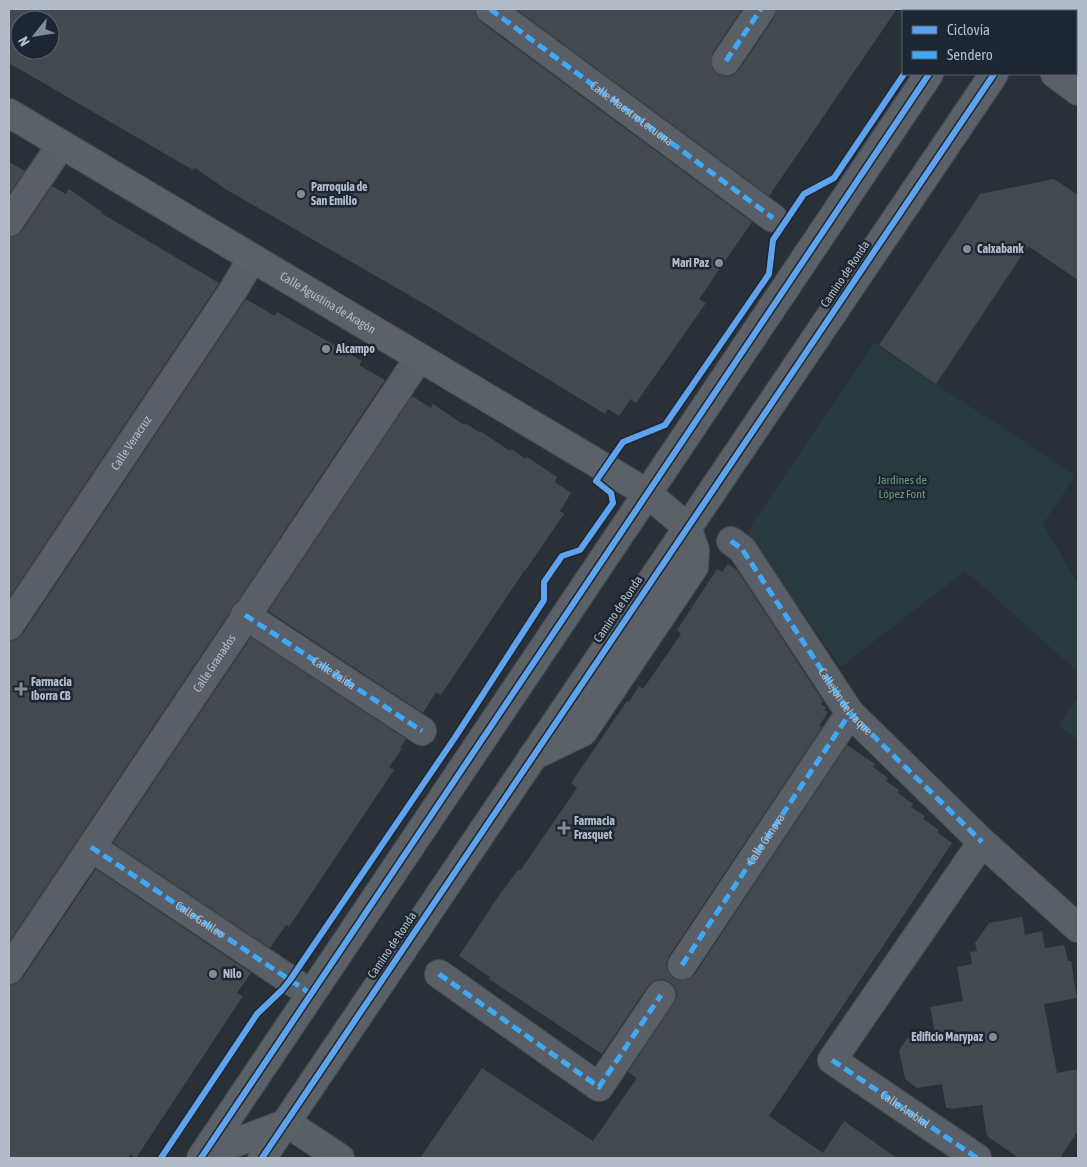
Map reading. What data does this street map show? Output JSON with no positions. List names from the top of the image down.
{
  "streets": {
    "main road": ["Camino de Ronda", "Calle Agustina de Aragón"],
    "street": [
      "Calle Maestro Lecuona",
      "Calle Veracruz",
      "Calle Granados",
      "Calle Zaida",
      "Callejón del Jaque",
      "Calle Génova",
      "Calle Galileo",
      "Calle Arabial"
    ]
  },
  "crossings": [
    ["Camino de Ronda", "Calle Agustina de Aragón"],
    ["Calle Agustina de Aragón", "Calle Veracruz"],
    ["Calle Agustina de Aragón", "Calle Granados"],
    ["Calle Granados", "Calle Zaida"],
    ["Calle Granados", "Calle Galileo"],
    ["Callejón del Jaque", "Calle Génova"],
    ["Callejón del Jaque", "Calle Arabial"]
  ],
  "parks": ["Jardines de López Font"],
  "places": {
    "other": [
      "Parroquia de San Emilio",
      "Caixabank",
      "Mari Paz",
      "Alcampo",
      "Nilo",
      "Edificio Marypaz"
    ],
    "health": ["Farmacia Iborra CB", "Farmacia Frasquet"]
  },
  "legend": ["Ciclovía", "Sendero"],
  "north": "bottom left"
}
